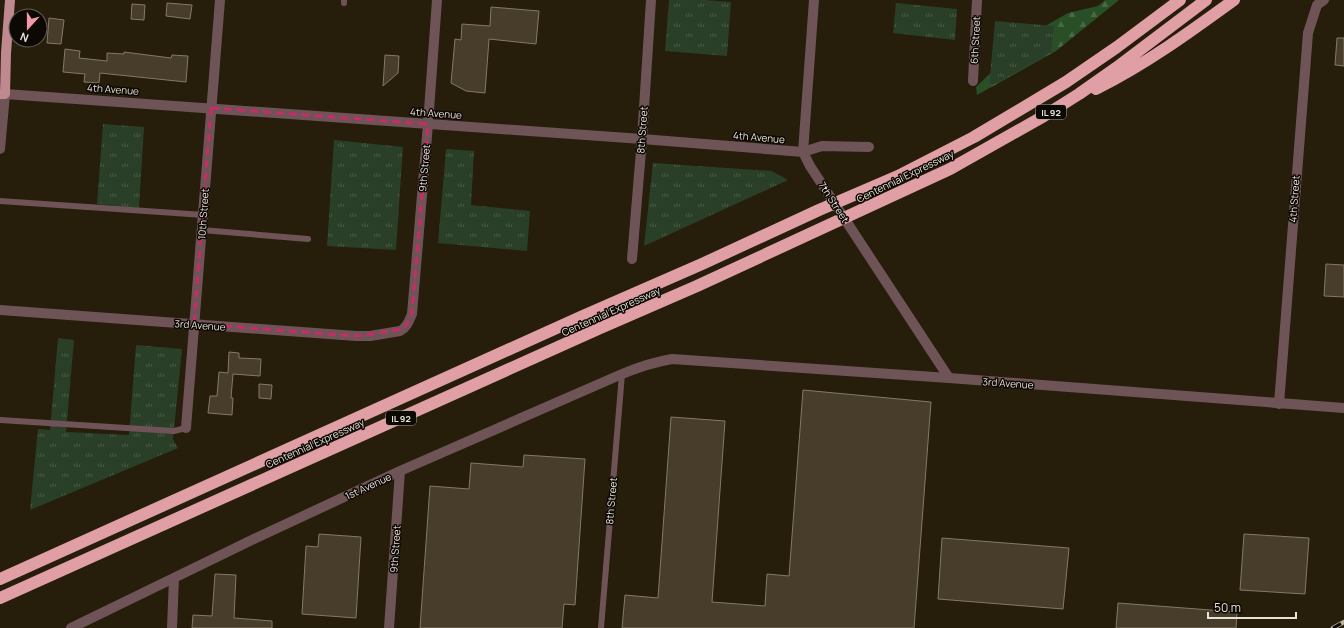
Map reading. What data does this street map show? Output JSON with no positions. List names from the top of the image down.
{
  "streets": {
    "highway": ["IL 92", "Centennial Expressway"],
    "street": [
      "6th Street",
      "4th Avenue",
      "8th Street",
      "9th Street",
      "4th Street",
      "7th Street",
      "10th Street",
      "3rd Avenue",
      "1st Avenue"
    ]
  },
  "crossings": [
    ["4th Avenue", "8th Street"],
    ["4th Avenue", "9th Street"],
    ["4th Avenue", "7th Street"],
    ["4th Avenue", "10th Street"],
    ["8th Street", "1st Avenue"],
    ["9th Street", "3rd Avenue"],
    ["9th Street", "1st Avenue"],
    ["4th Street", "3rd Avenue"],
    ["7th Street", "3rd Avenue"],
    ["10th Street", "3rd Avenue"],
    ["3rd Avenue", "1st Avenue"]
  ],
  "scale_bar": "50 m",
  "north": "bottom"
}
